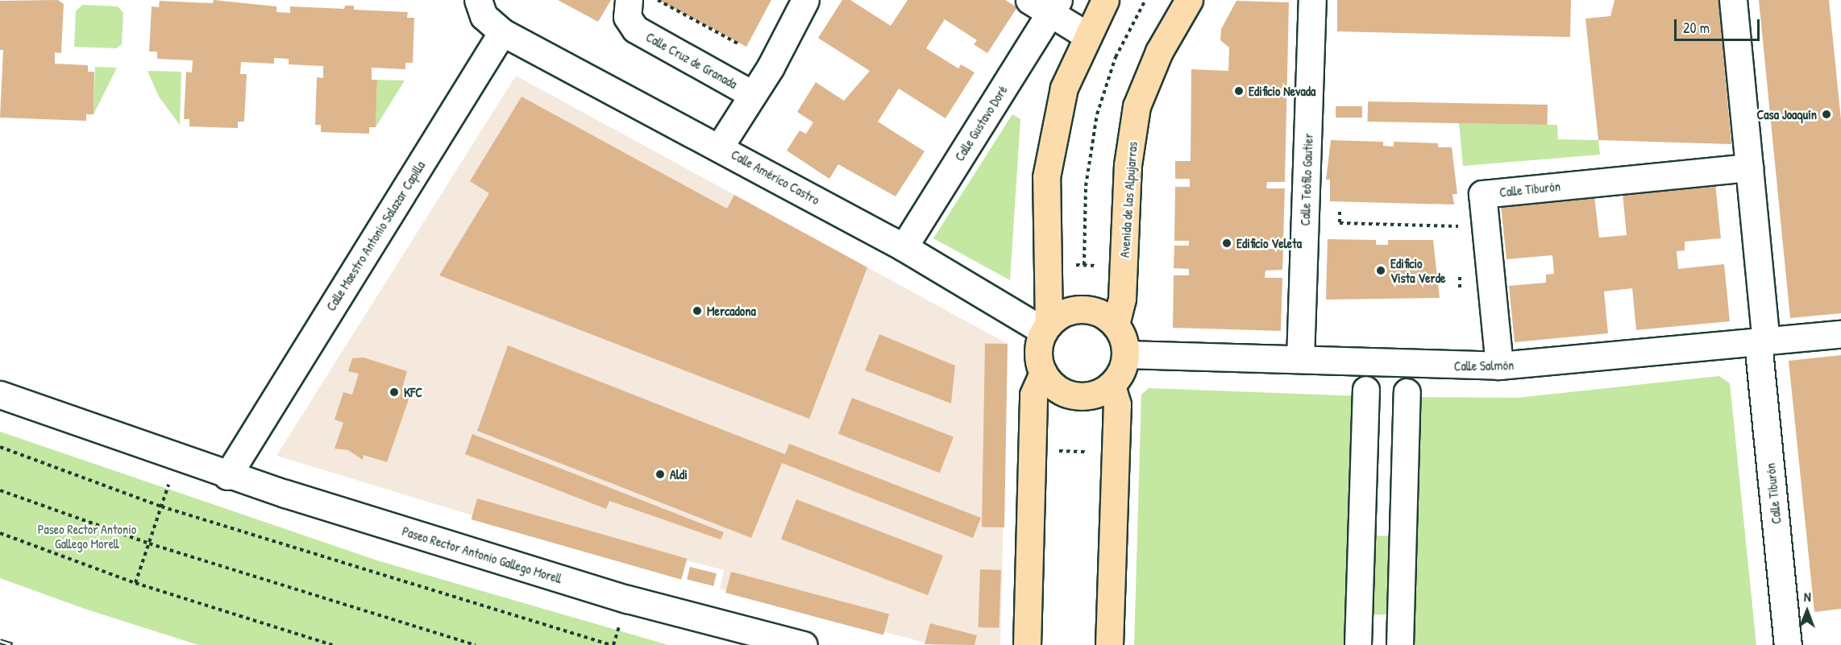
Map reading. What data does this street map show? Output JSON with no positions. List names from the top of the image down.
{
  "streets": {
    "main road": ["Avenida de las Alpujarras"],
    "street": [
      "Calle Cruz de Granada",
      "Calle Gustavo Doré",
      "Calle Américo Castro",
      "Calle Teófilo Gautier",
      "Calle Tiburón",
      "Calle Maestro Antonio Salazar Capilla",
      "Calle Salmón",
      "Paseo Rector Antonio Gallego Morell"
    ]
  },
  "crossings": [
    ["Calle Gustavo Doré", "Calle Américo Castro"],
    ["Calle Américo Castro", "Avenida de las Alpujarras"],
    ["Calle Américo Castro", "Calle Maestro Antonio Salazar Capilla"],
    ["Calle Américo Castro", "Calle Salmón"],
    ["Calle Teófilo Gautier", "Calle Salmón"],
    ["Calle Tiburón", "Calle Salmón"],
    ["Avenida de las Alpujarras", "Calle Salmón"],
    ["Calle Maestro Antonio Salazar Capilla", "Paseo Rector Antonio Gallego Morell"]
  ],
  "parks": ["Paseo Rector Antonio Gallego Morell"],
  "places": [
    "Edificio Nevada",
    "Casa Joaquín",
    "Edificio Veleta",
    "Edificio Vista Verde",
    "Mercadona",
    "KFC",
    "Aldi"
  ],
  "scale_bar": "20 m",
  "north": "top"
}
